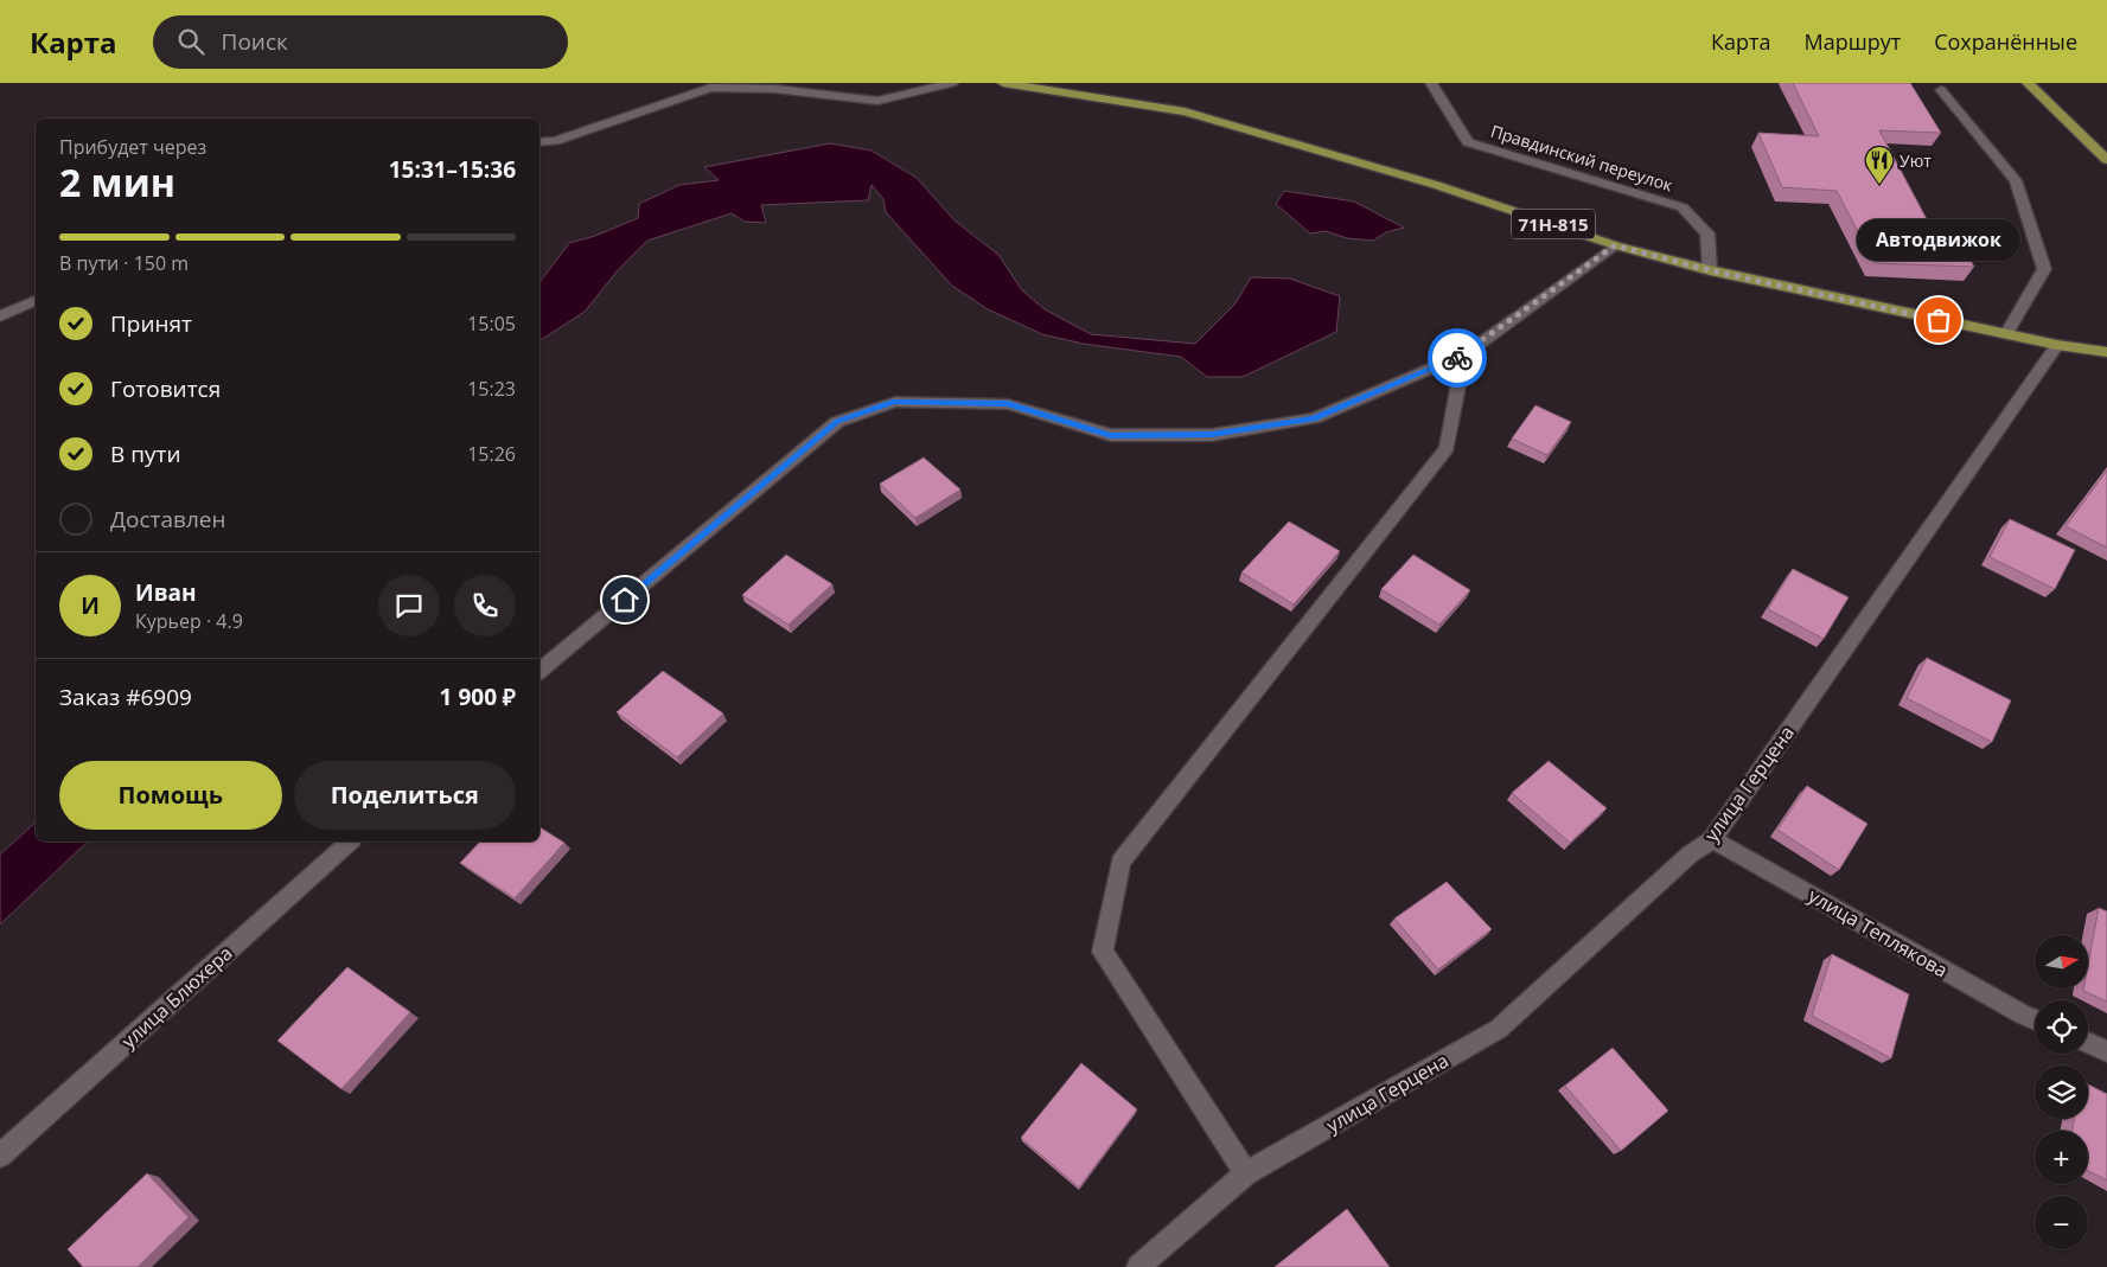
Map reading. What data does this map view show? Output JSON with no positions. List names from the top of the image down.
{
  "streets": {
    "main road": ["71Н-815"],
    "street": [
      "Правдинский переулок",
      "улица Герцена",
      "улица Теплякова",
      "улица Блюхера"
    ]
  },
  "crossings": [
    ["Правдинский переулок", "71Н-815"],
    ["71Н-815", "улица Герцена"],
    ["улица Герцена", "улица Теплякова"]
  ],
  "places": {
    "restaurant": ["Уют"],
    "other": ["Автодвижок"]
  },
  "north": "right",
  "page": {
    "header": "Карта",
    "search": "Поиск",
    "nav": ["Карта", "Маршрут", "Сохранённые"],
    "heading": ["2 мин", "Прибудет через", "15:31–15:36"],
    "panel": [
      "Иван",
      "Курьер · 4.9",
      "Заказ #6909",
      "1 900 ₽"
    ],
    "bubble": "Автодвижок",
    "bar": "В пути · 150 m",
    "list": [
      ["Принят", "15:05"],
      ["Готовится", "15:23"],
      ["В пути", "15:26"],
      "Доставлен"
    ],
    "round": "И",
    "buttons": ["Помощь", "Поделиться"],
    "map_buttons": ["+", "−"]
  }
}
